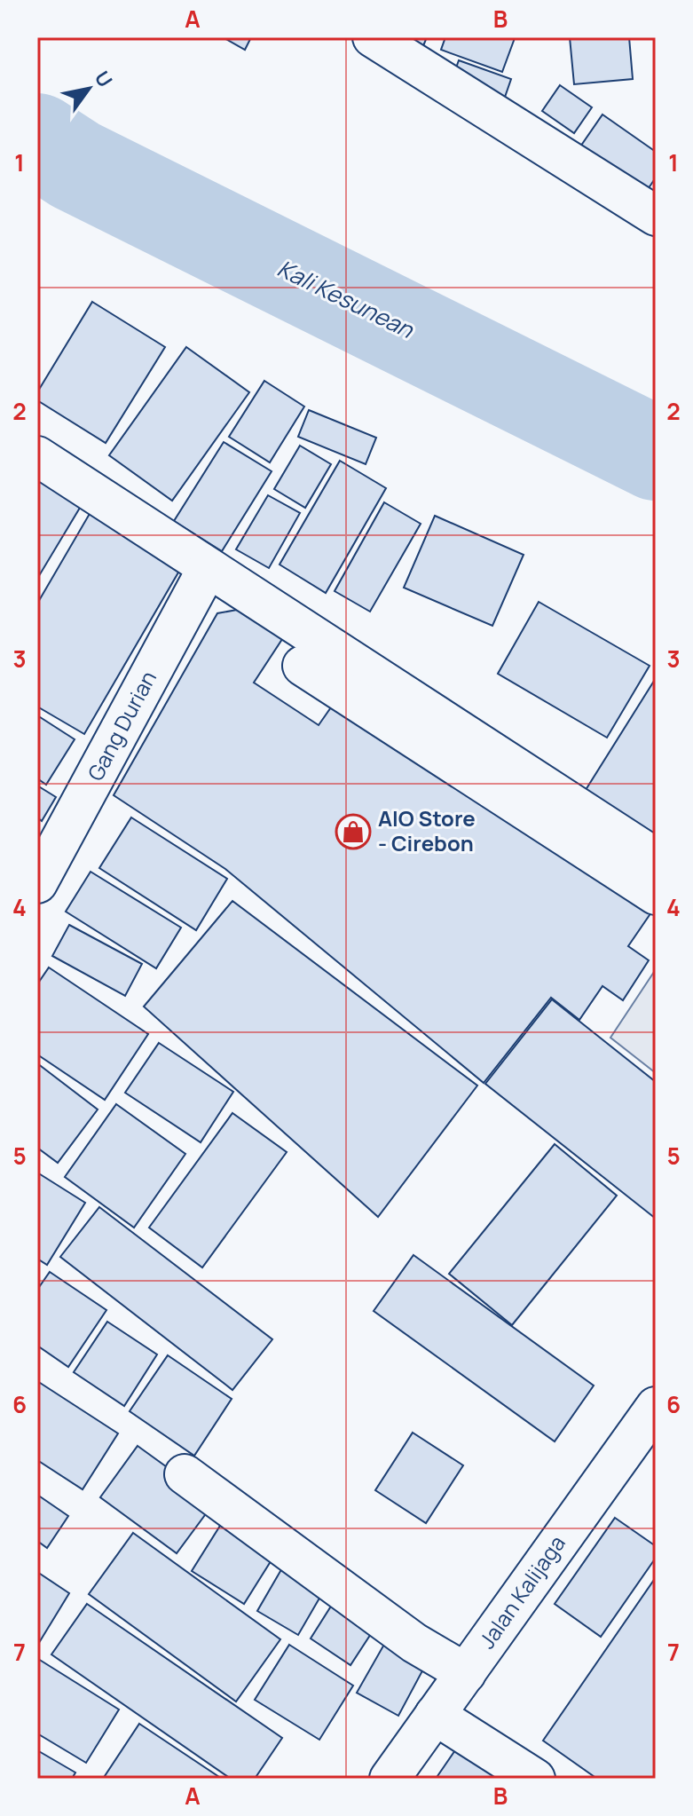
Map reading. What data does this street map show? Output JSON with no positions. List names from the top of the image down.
{
  "streets": {
    "main road": ["Gang Durian", "Jalan Kalijaga"]
  },
  "water": ["Kali Kesunean"],
  "places": {
    "shop": ["AIO Store - Cirebon"]
  },
  "north": "top right",
  "grid": {
    "columns": ["A", "B"],
    "rows": [
      "1",
      "2",
      "3",
      "4",
      "5",
      "6",
      "7"
    ]
  }
}
